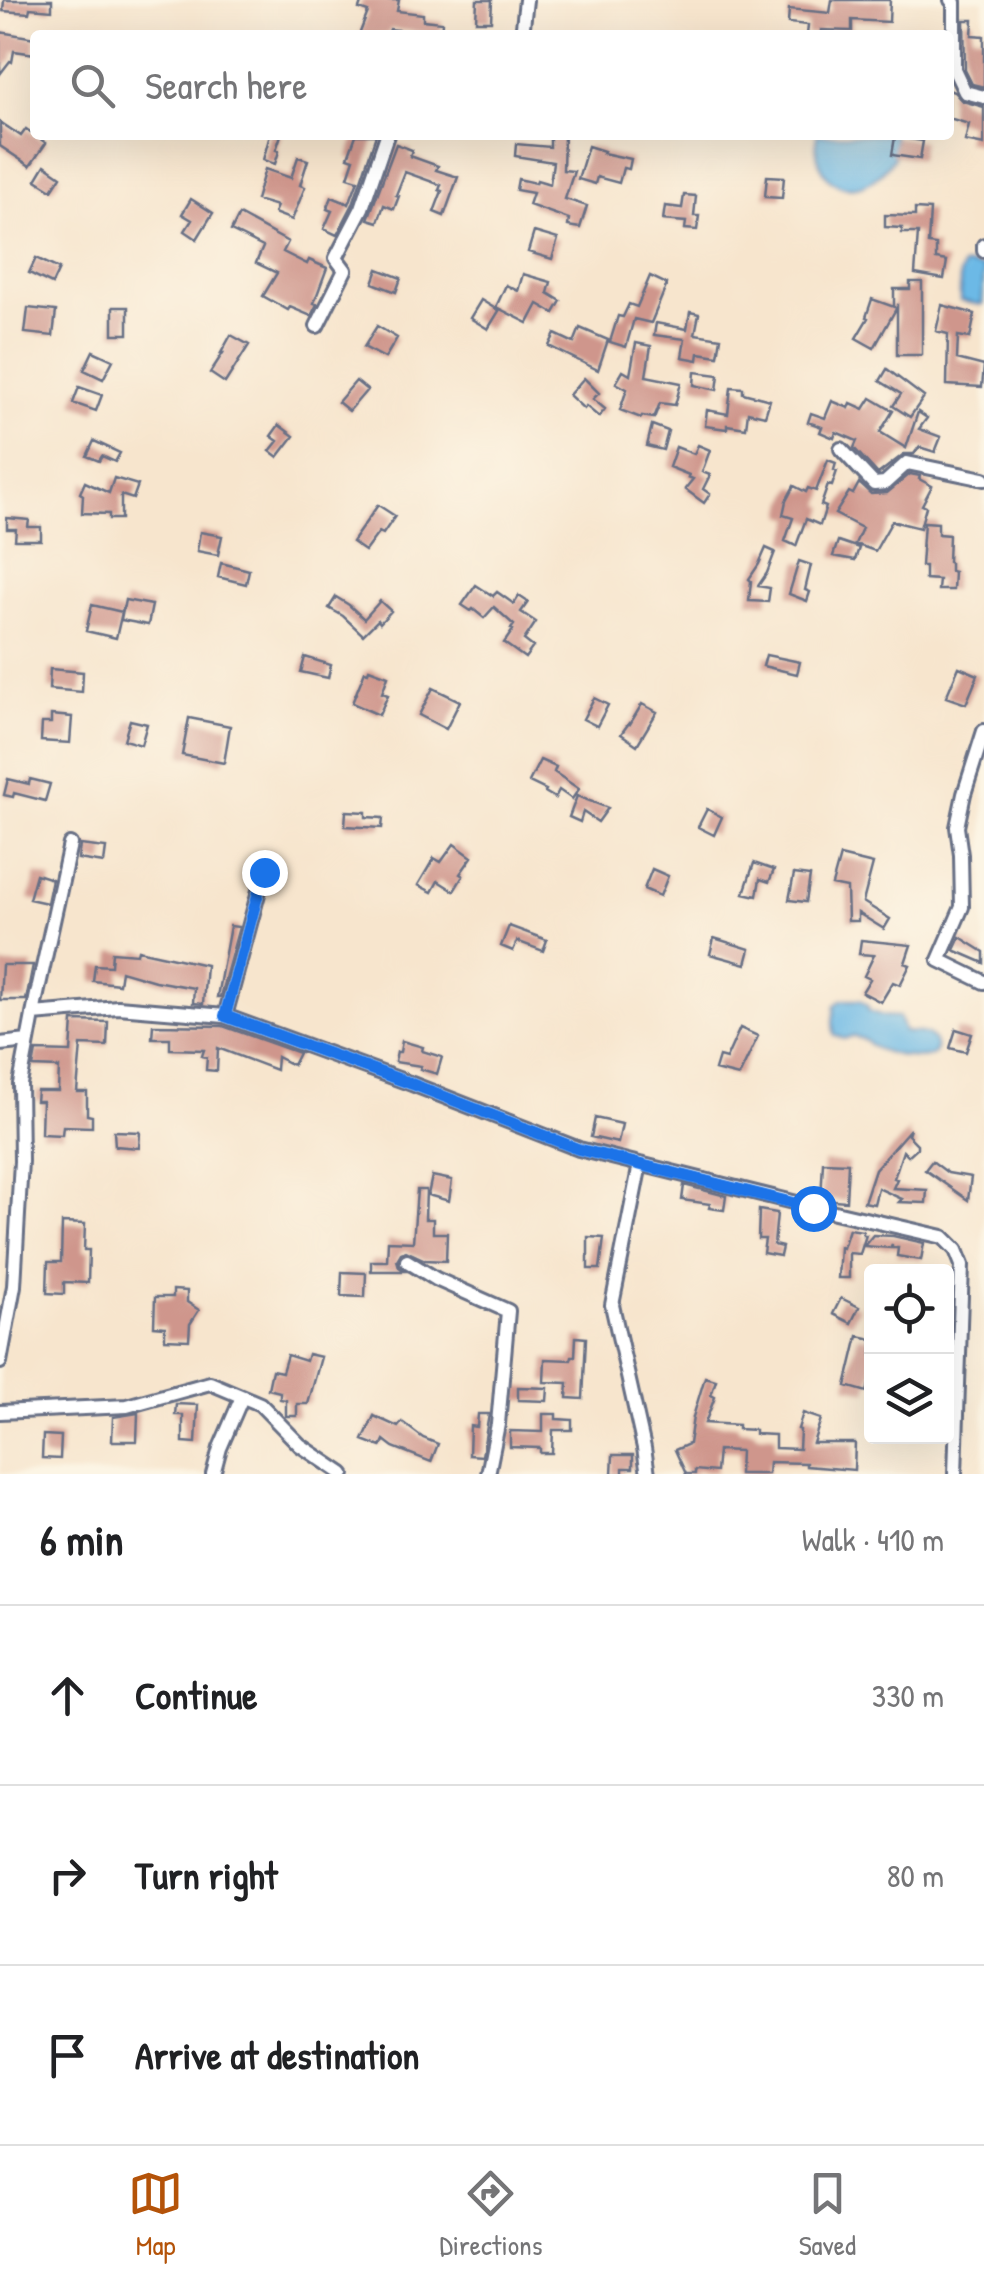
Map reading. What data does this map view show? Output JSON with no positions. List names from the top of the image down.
{
  "page": {
    "search": "Search here",
    "heading": ["6 min", "Walk · 410 m"],
    "list": [
      ["Continue", "330 m"],
      ["Turn right", "80 m"],
      "Arrive at destination"
    ],
    "nav": ["Map", "Directions", "Saved"]
  }
}
